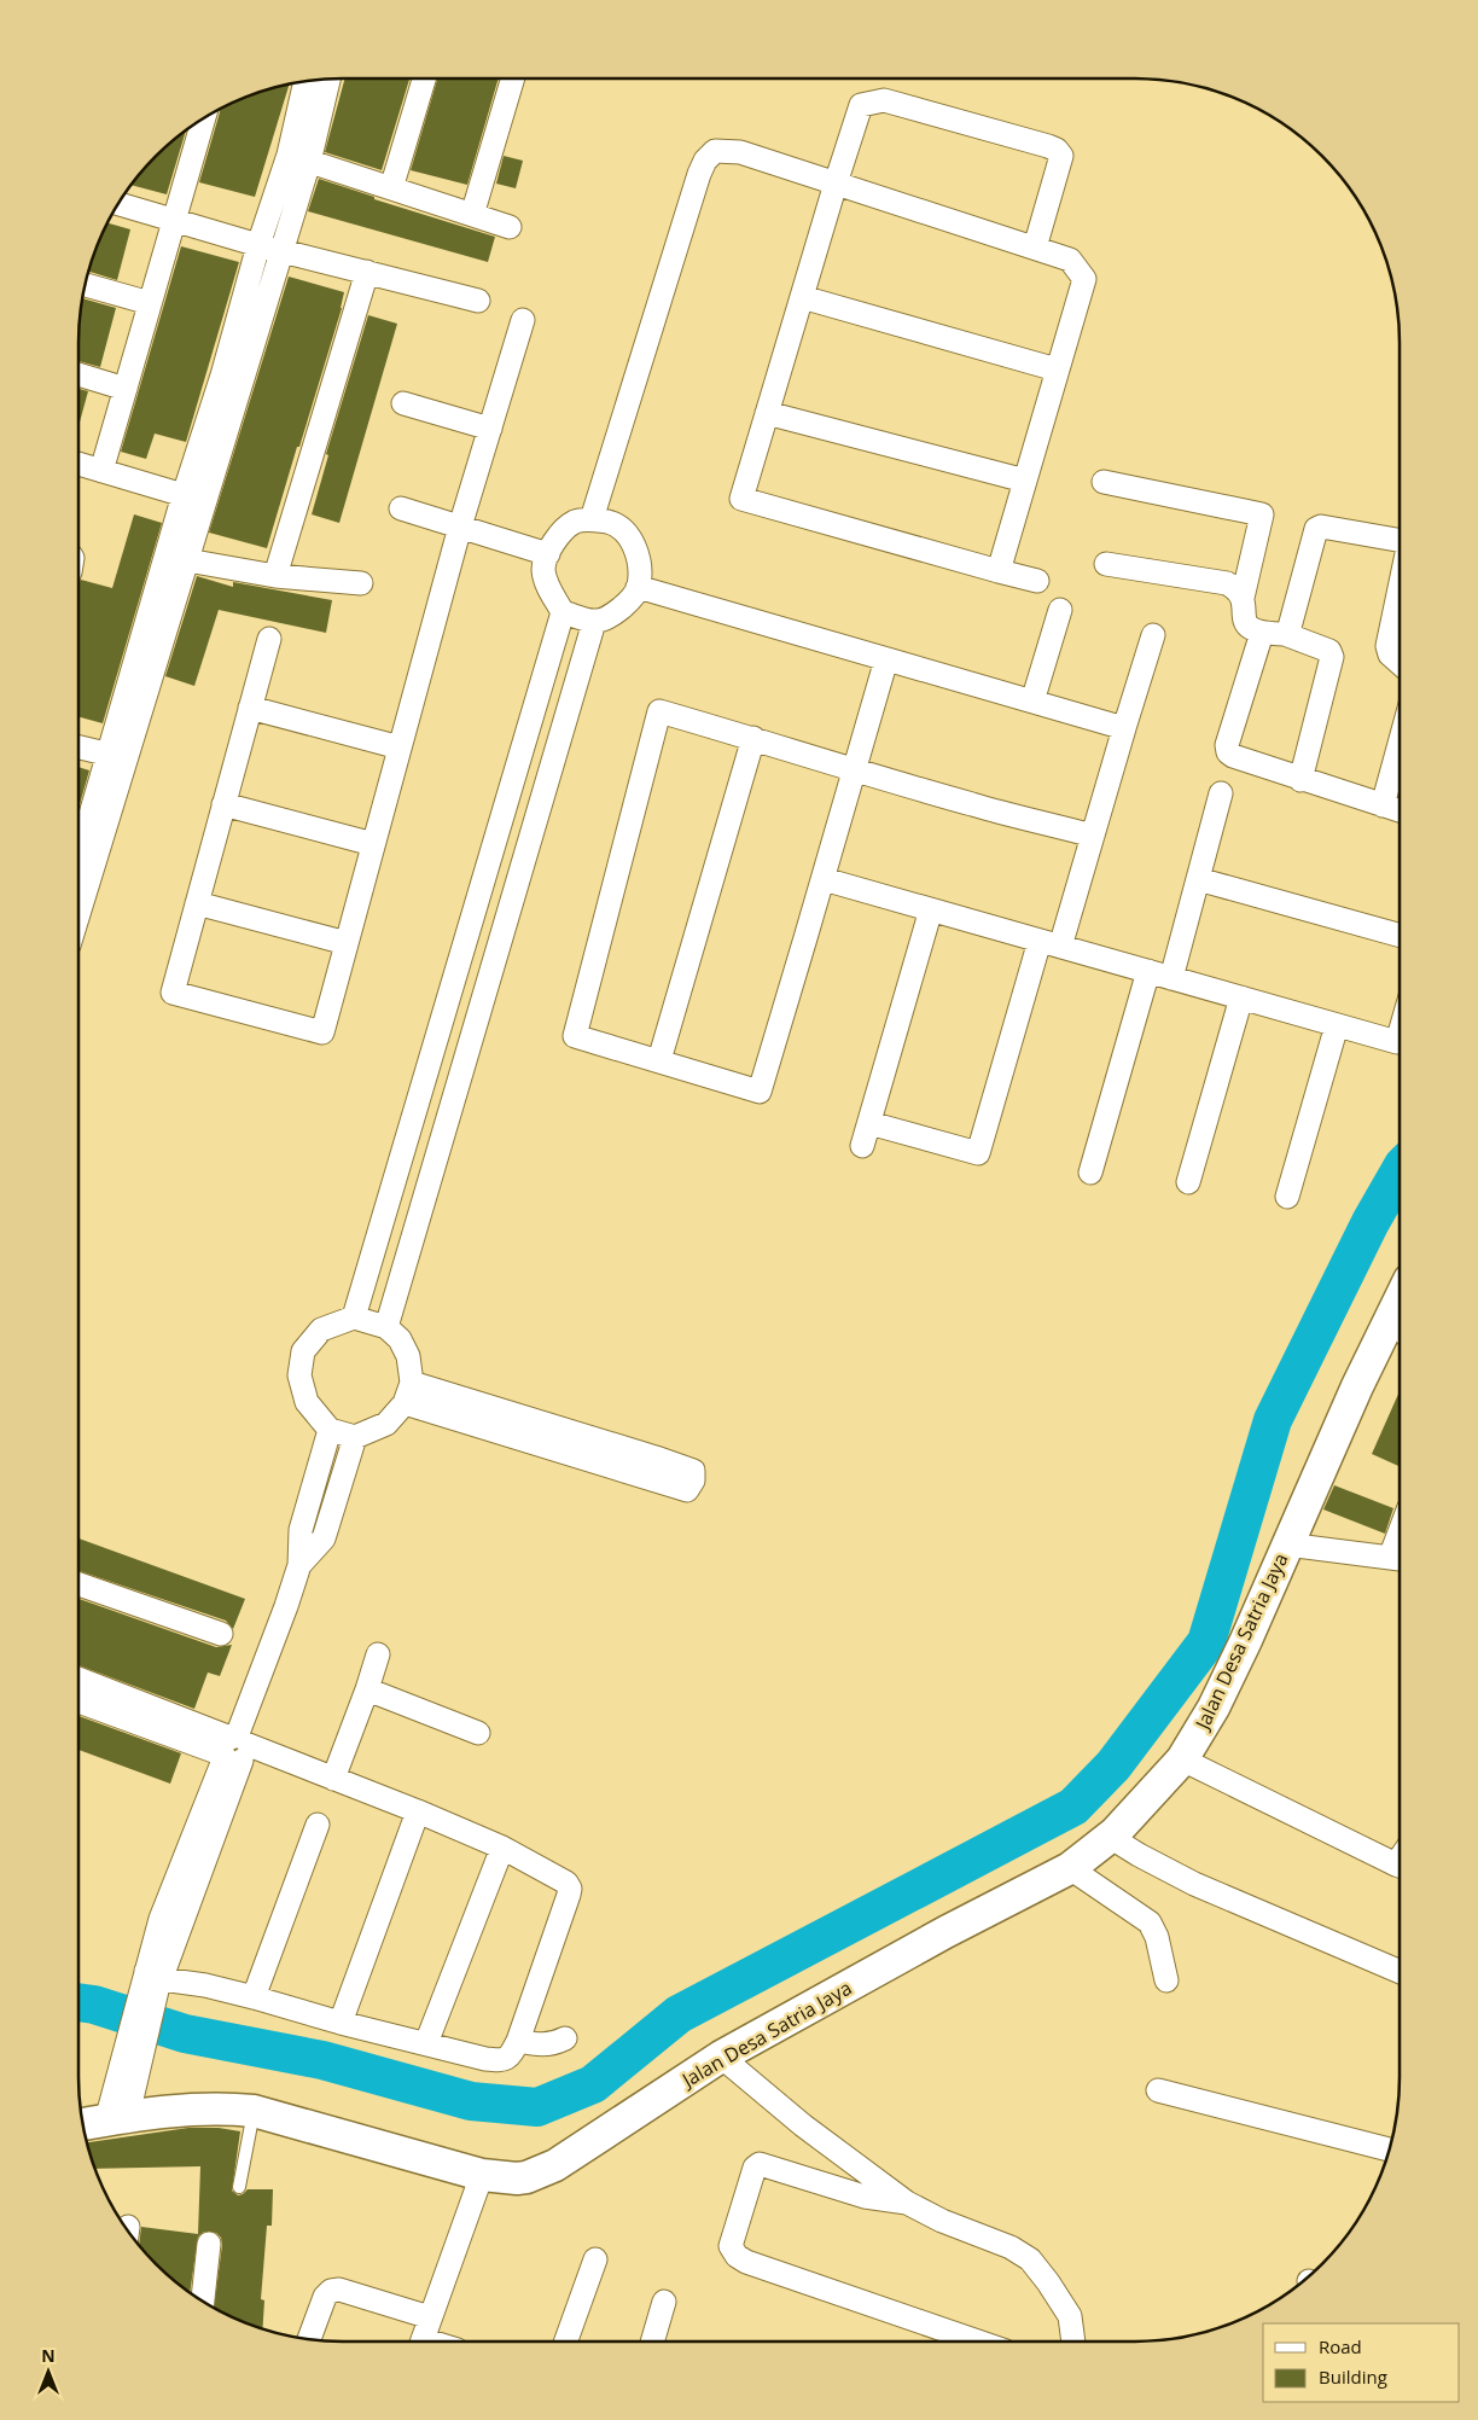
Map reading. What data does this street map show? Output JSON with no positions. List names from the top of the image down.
{
  "streets": {
    "street": ["Jalan Desa Satria Jaya"]
  },
  "legend": ["Road", "Building"],
  "north": "top"
}
